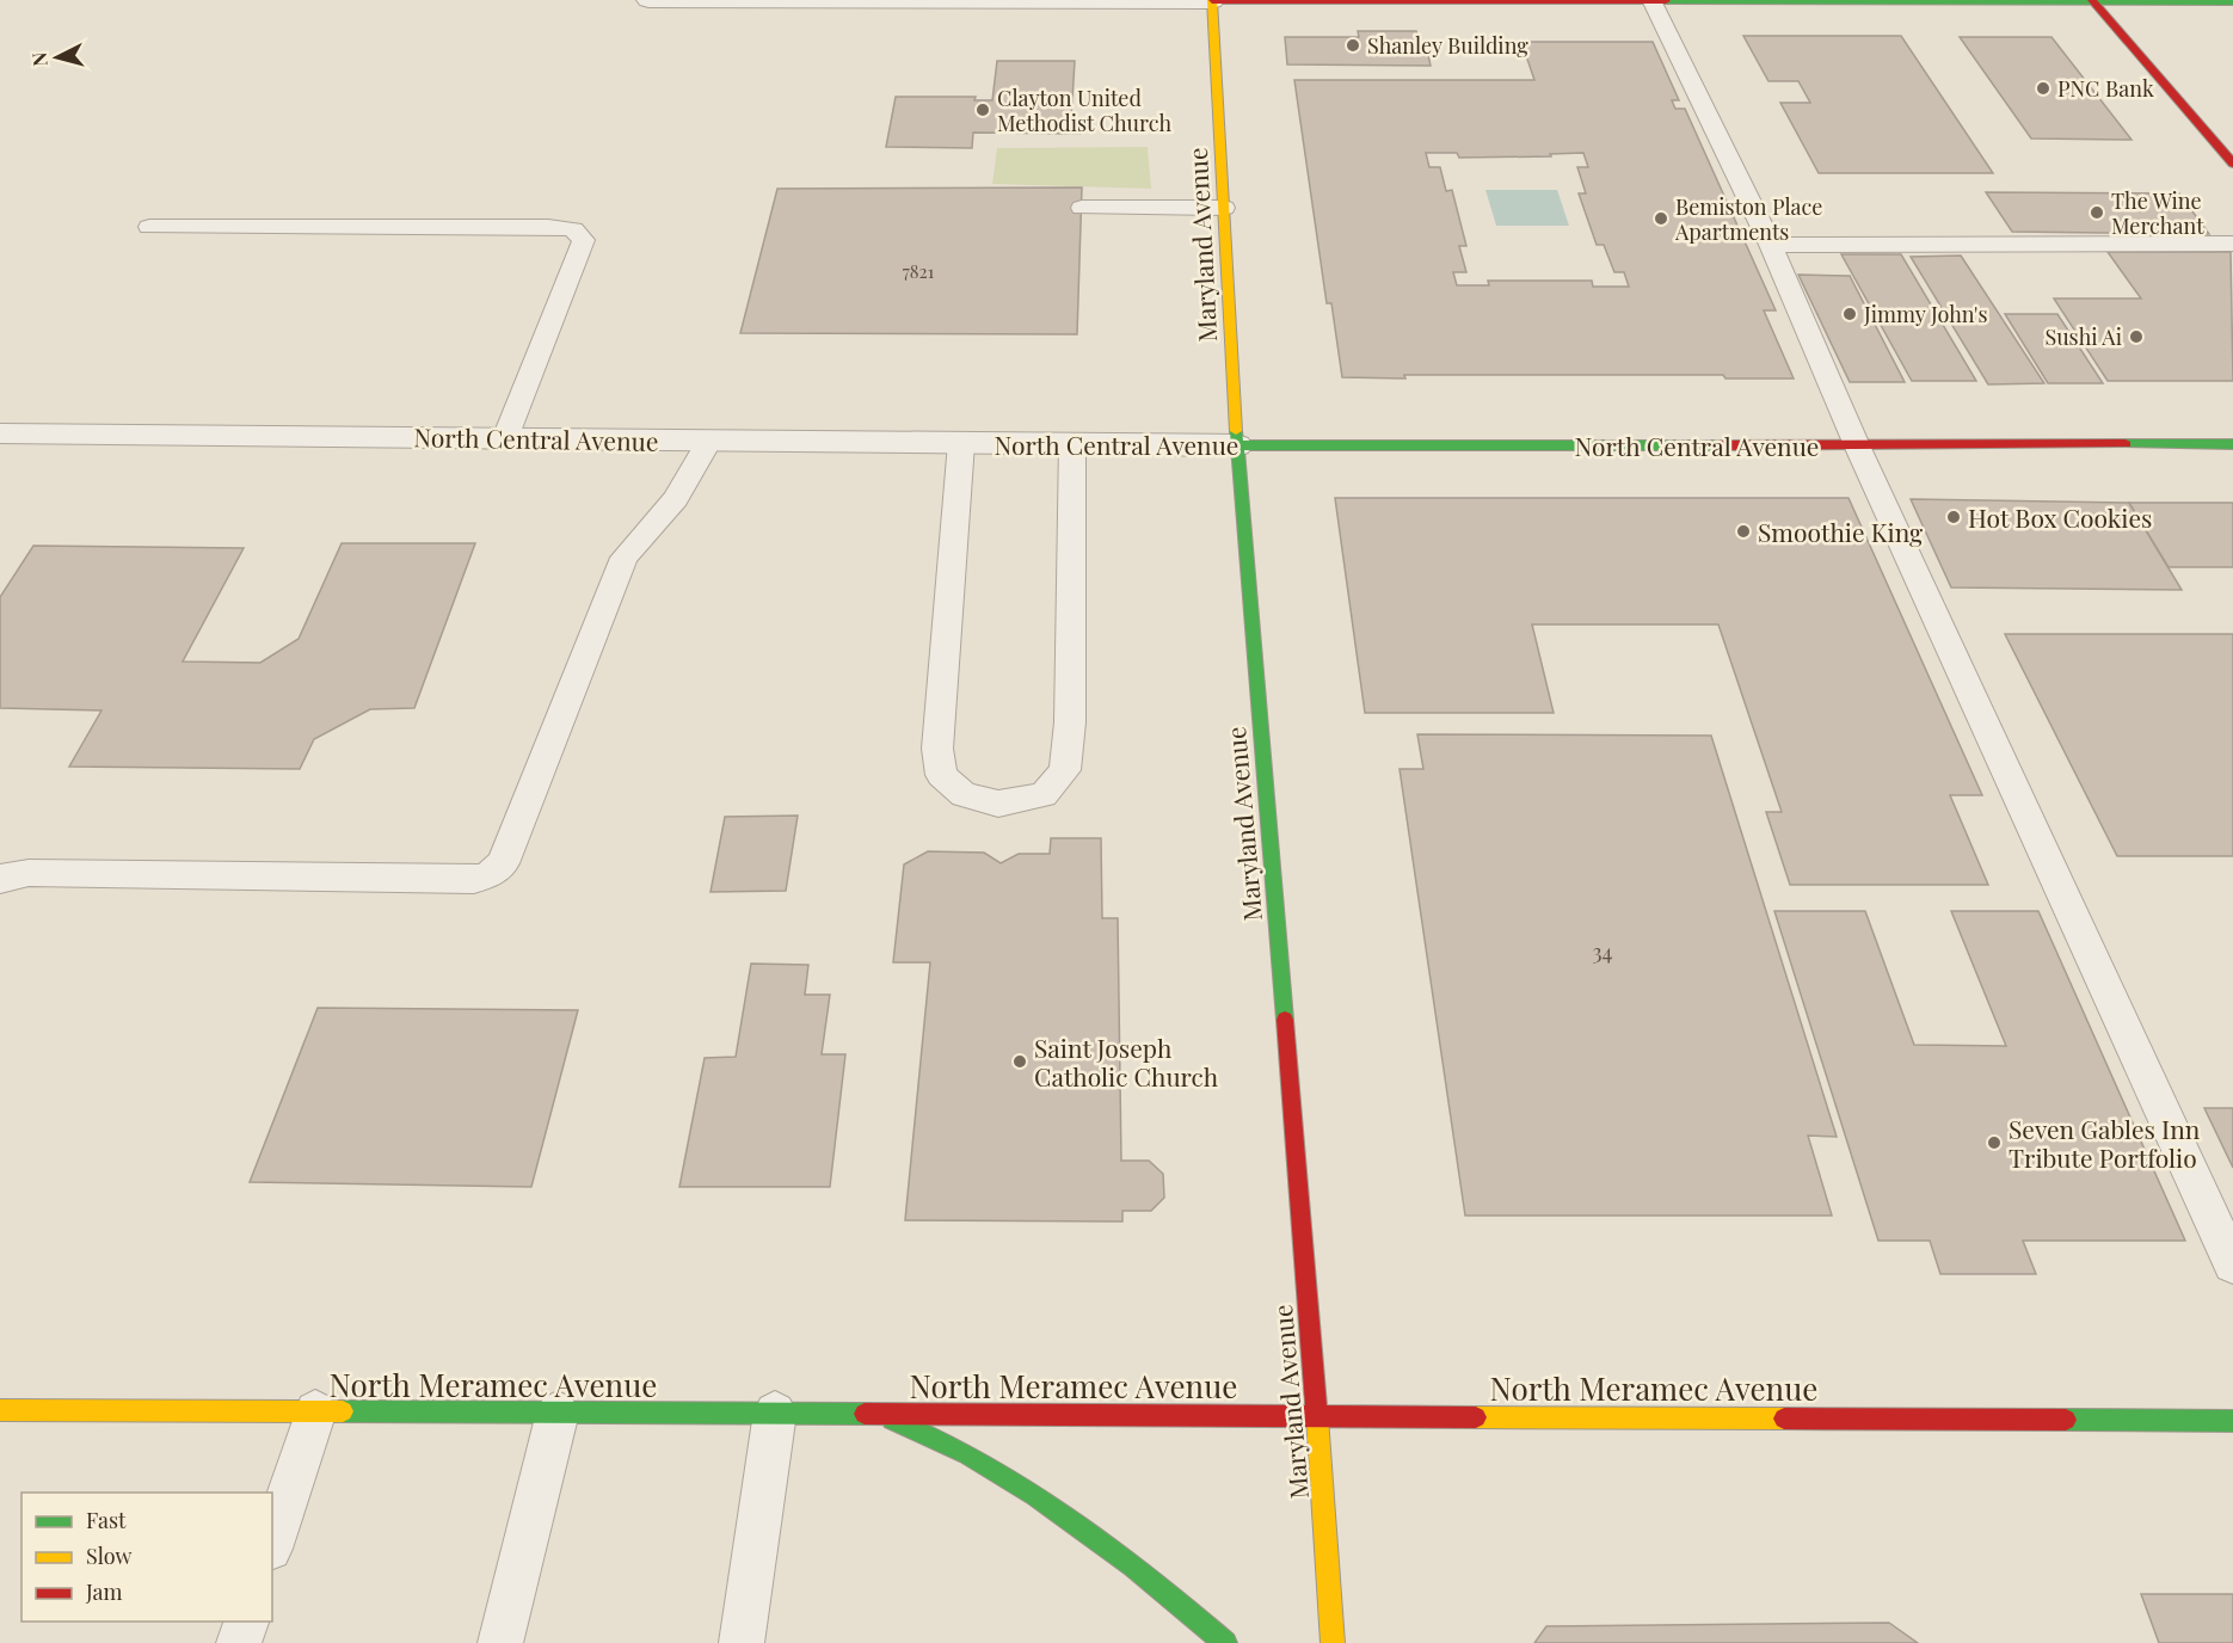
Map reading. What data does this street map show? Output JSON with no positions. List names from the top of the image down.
{
  "streets": {
    "street": ["Maryland Avenue", "North Central Avenue", "North Meramec Avenue"]
  },
  "crossings": [
    ["Maryland Avenue", "North Central Avenue"],
    ["Maryland Avenue", "North Meramec Avenue"]
  ],
  "places": [
    "Shanley Building",
    "PNC Bank",
    "Clayton United Methodist Church",
    "The Wine Merchant",
    "Bemiston Place Apartments",
    "Jimmy John's",
    "Sushi Ai",
    "Hot Box Cookies",
    "Smoothie King",
    "Saint Joseph Catholic Church",
    "Seven Gables Inn Tribute Portfolio"
  ],
  "house_numbers": ["7821", "34"],
  "legend": ["Fast", "Slow", "Jam"],
  "north": "left"
}
